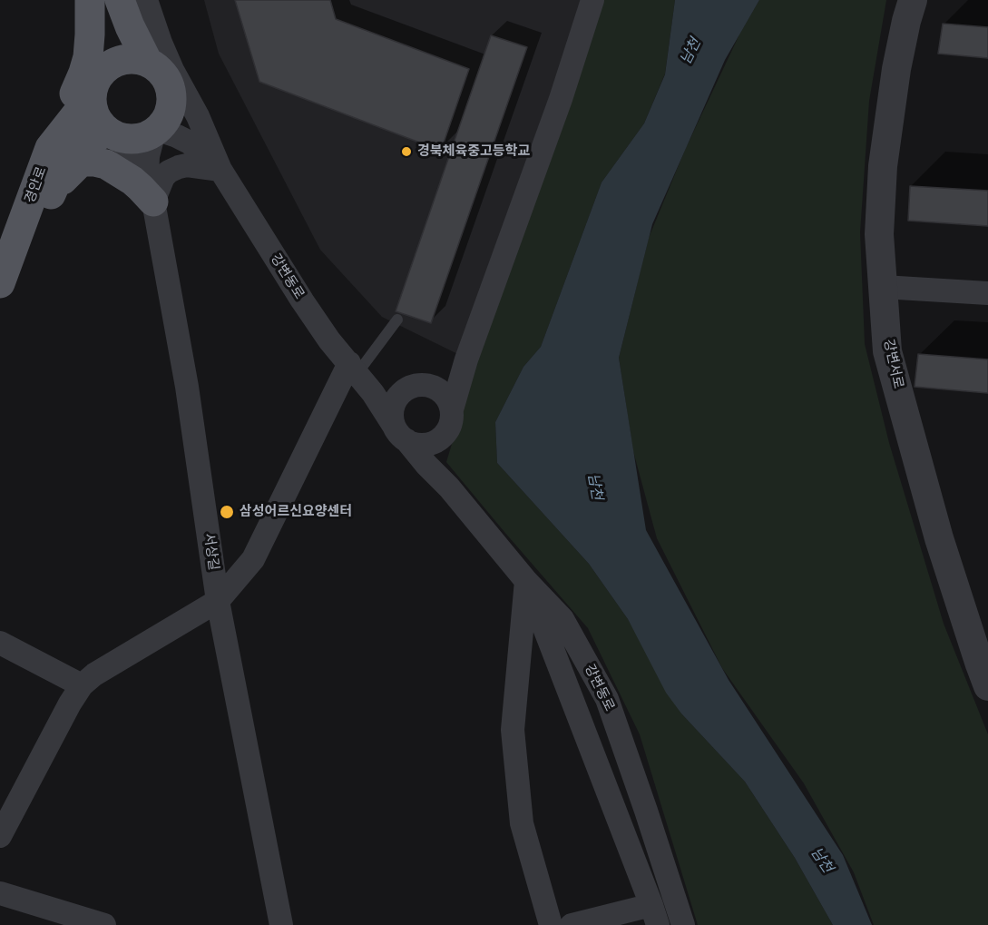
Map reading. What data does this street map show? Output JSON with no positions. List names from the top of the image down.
{
  "streets": {
    "main road": ["경안로"],
    "street": ["강변동로", "강변서로", "서상길"]
  },
  "crossings": [
    ["경안로", "강변동로"]
  ],
  "water": ["남천"],
  "places": ["경북체육중고등학교", "삼성어르신요양센터"]
}
